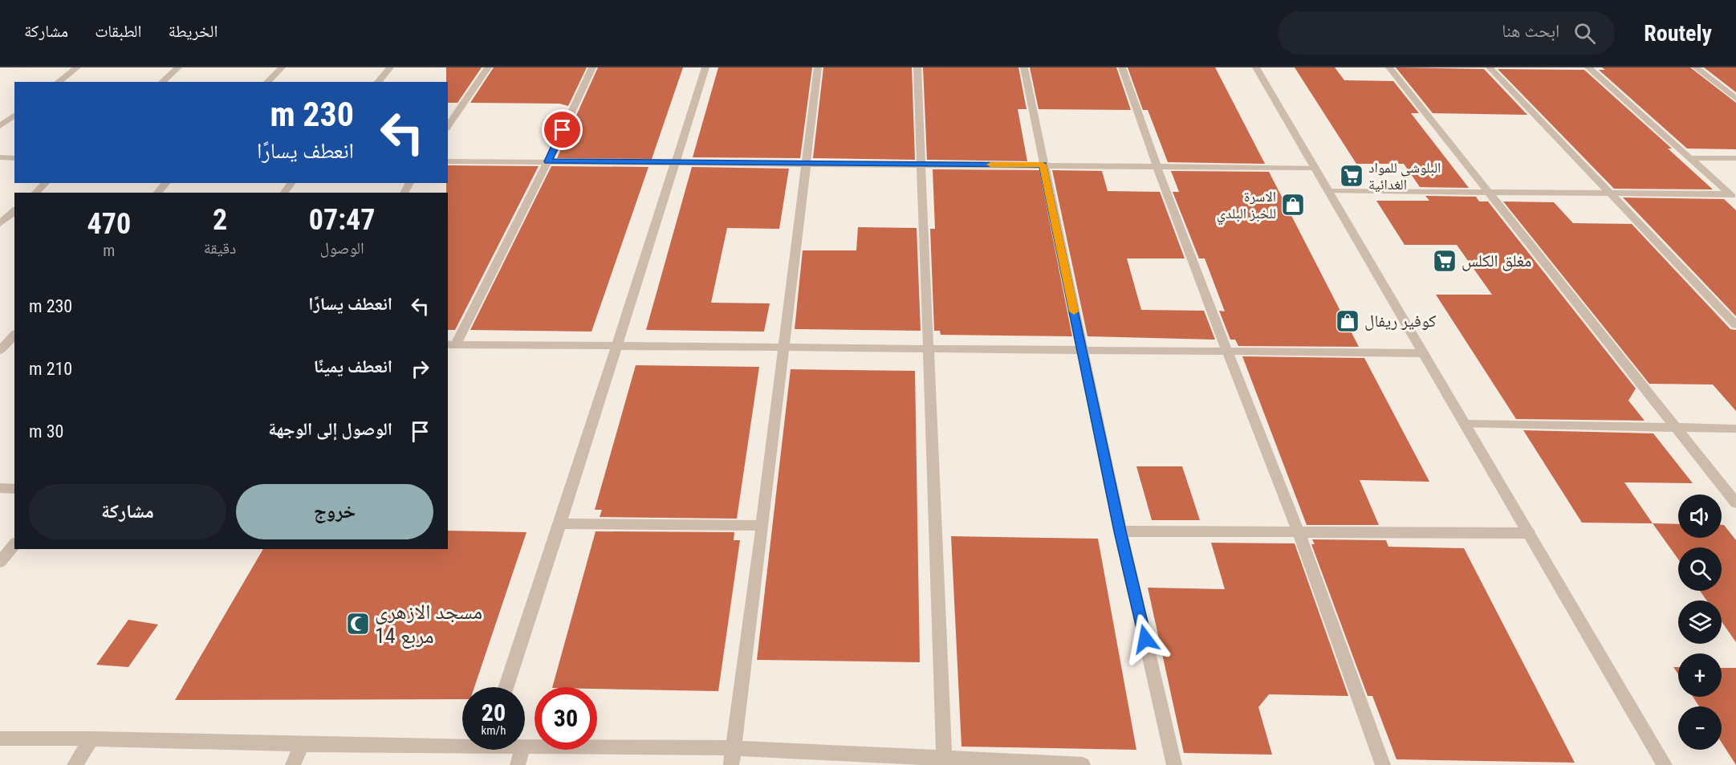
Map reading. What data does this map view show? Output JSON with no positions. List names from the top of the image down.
{
  "places": {
    "supermarket": ["البلوشي للمواد الغدائية", "مغلق الكلس"],
    "shop": ["الاسرة للخبز البلدي", "كوفير ريفال"],
    "mosque": ["مسجد الازهري مربع 14"]
  },
  "page": {
    "header": "Routely",
    "search": "ابحث هنا",
    "nav": ["الخريطة", "الطبقات", "مشاركة"],
    "turn": ["230 m", "انعطف يسارًا"],
    "eta": [
      "07:47",
      "الوصول",
      "2",
      "دقيقة",
      "470",
      "m"
    ],
    "list": [
      {
        "name": "انعطف يسارًا",
        "value": "230 m"
      },
      {
        "name": "انعطف يمينًا",
        "value": "210 m"
      },
      {
        "name": "الوصول إلى الوجهة",
        "value": "30 m"
      }
    ],
    "buttons": ["خروج", "مشاركة"],
    "map_buttons": ["+", "−"],
    "speed": "20 km/h",
    "limit": "30"
  }
}
